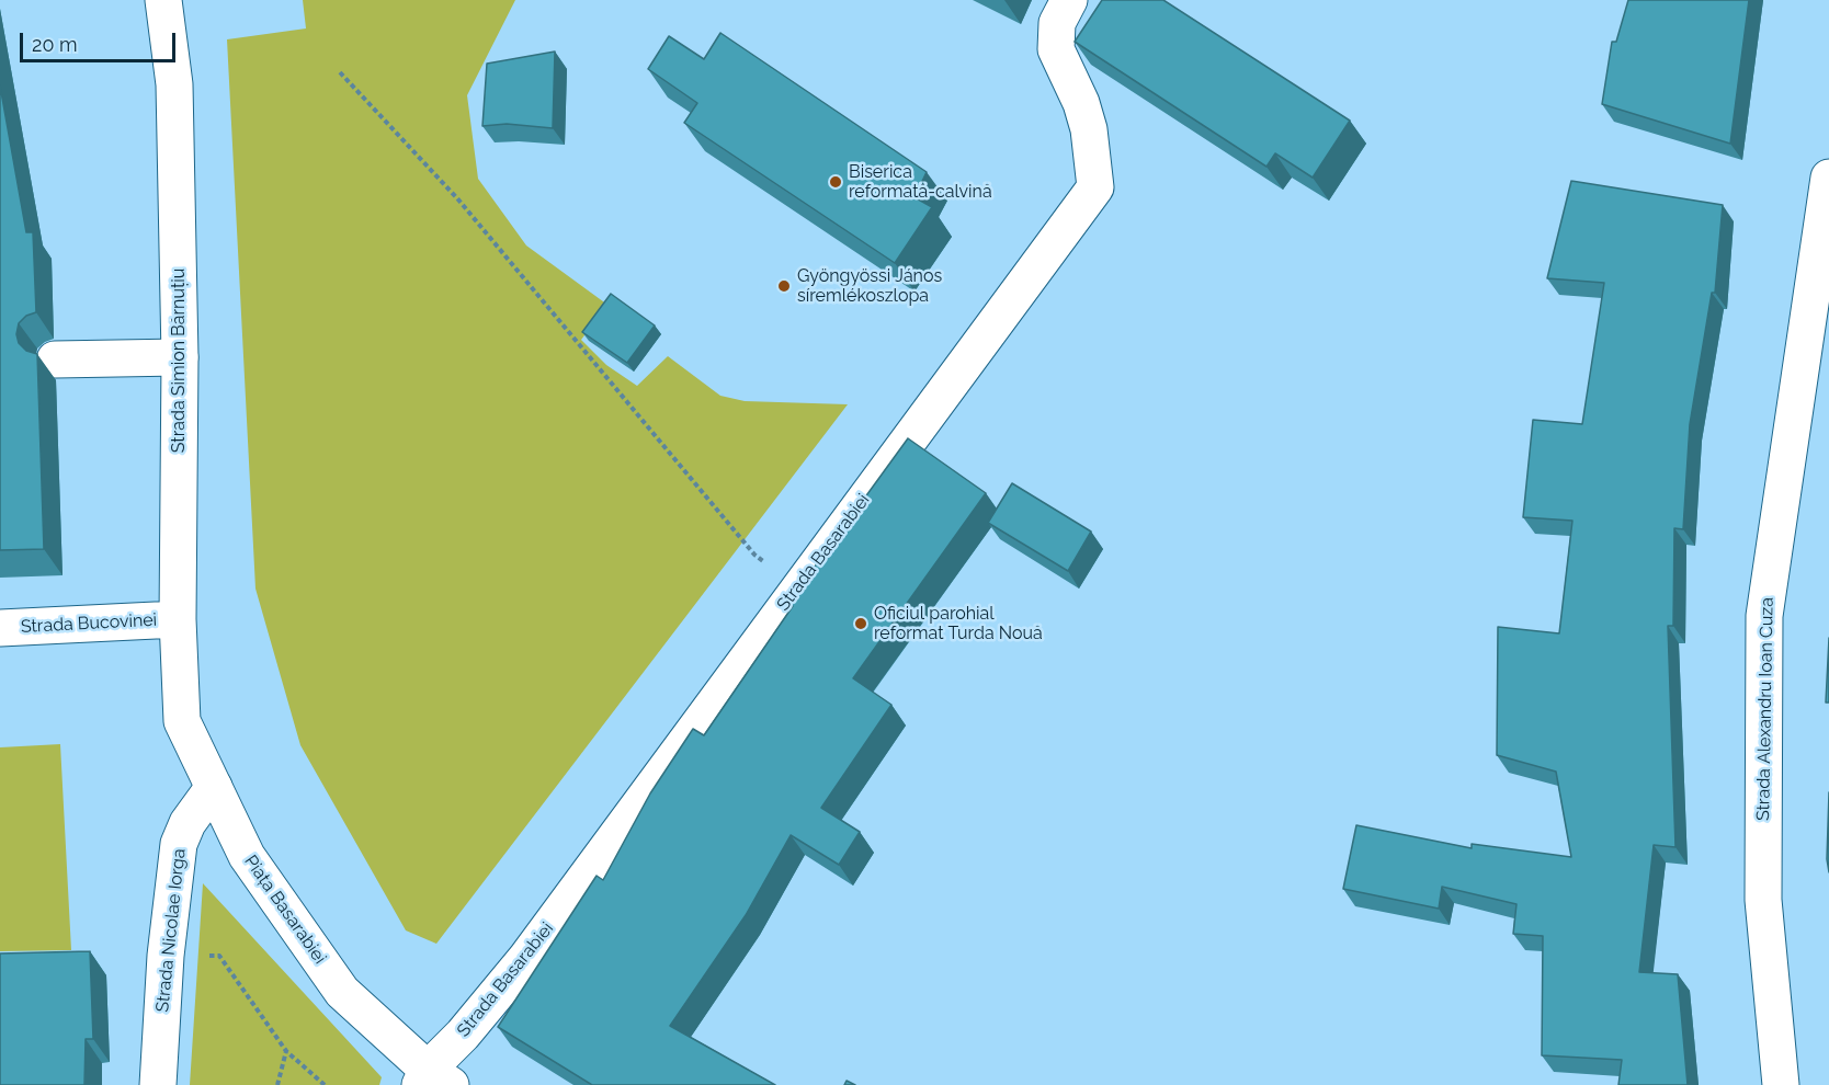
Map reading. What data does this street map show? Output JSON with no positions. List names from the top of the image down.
{
  "streets": {
    "street": [
      "Strada Simion Bărnuțiu",
      "Strada Basarabiei",
      "Strada Bucovinei",
      "Strada Alexandru Ioan Cuza",
      "Piața Basarabiei",
      "Strada Nicolae Iorga"
    ]
  },
  "crossings": [
    ["Strada Simion Bărnuțiu", "Strada Bucovinei"],
    ["Strada Simion Bărnuțiu", "Piața Basarabiei"],
    ["Strada Basarabiei", "Piața Basarabiei"],
    ["Piața Basarabiei", "Strada Nicolae Iorga"]
  ],
  "places": ["Biserica reformată-calvină", "Gyöngyössi János síremlékoszlopa", "Oficiul parohial reformat Turda Nouă"],
  "scale_bar": "20 m"
}
